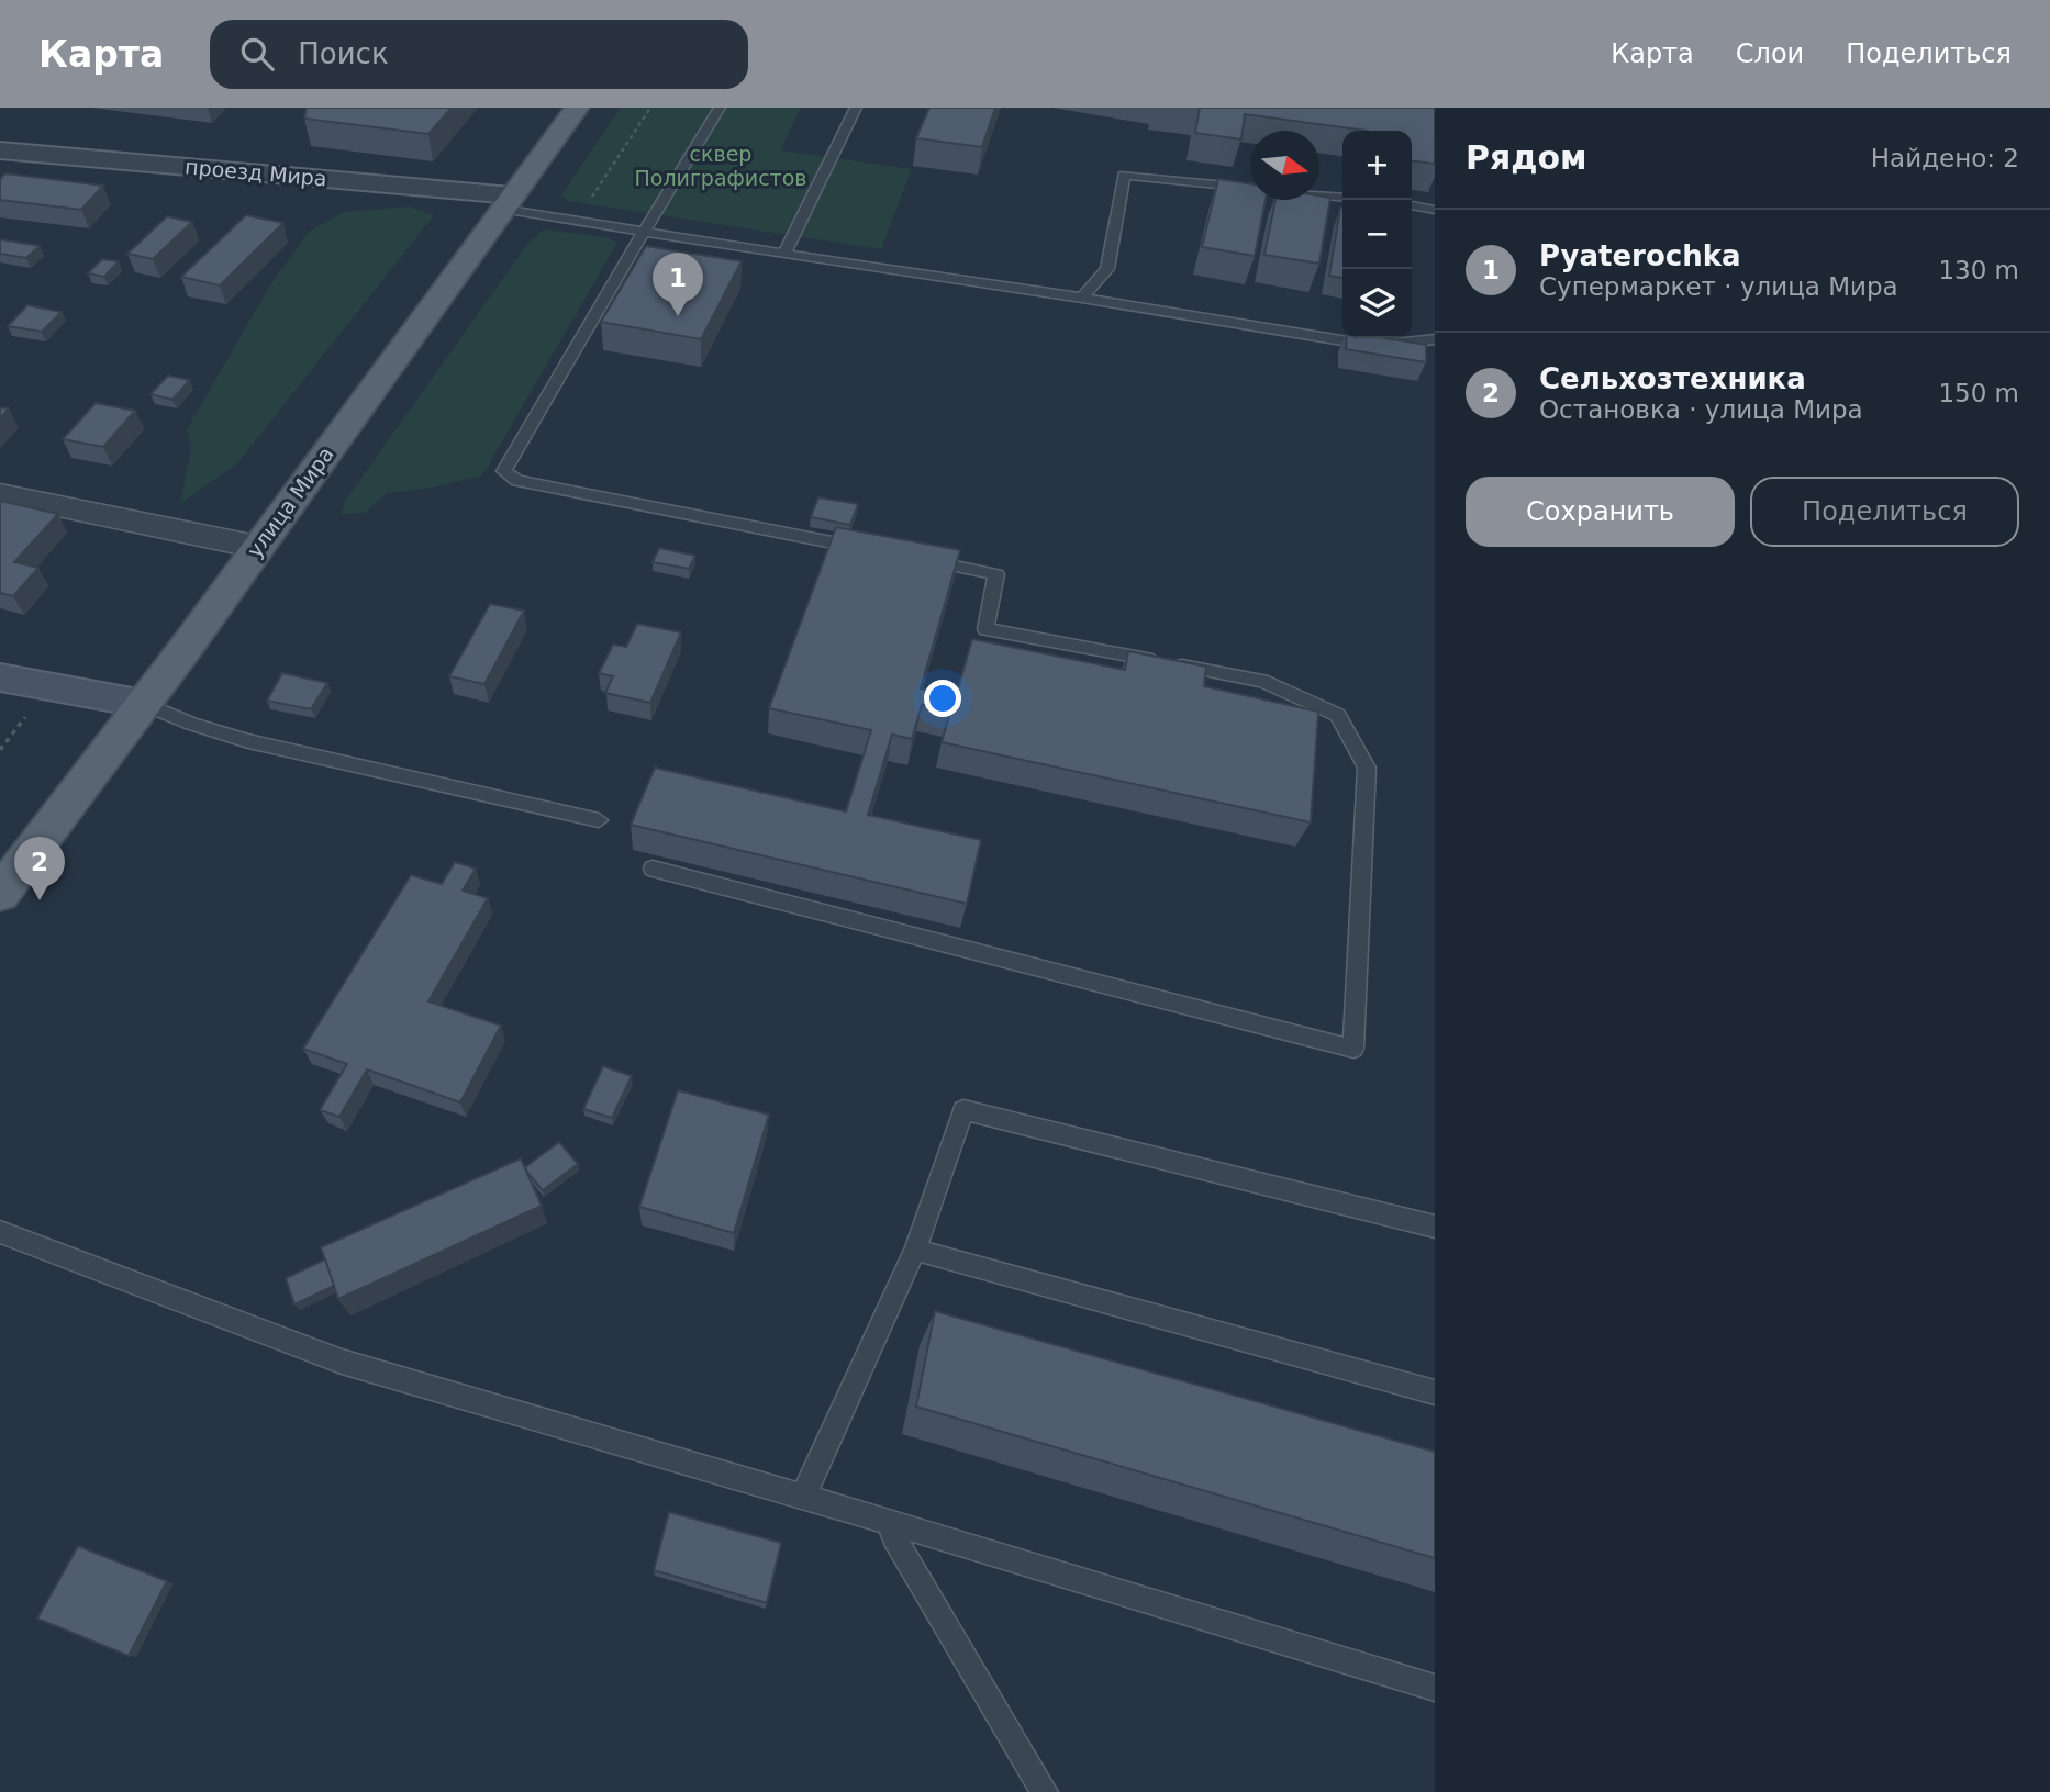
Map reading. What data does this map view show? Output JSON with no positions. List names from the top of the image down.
{
  "streets": {
    "main road": ["улица Мира"],
    "street": ["проезд Мира"]
  },
  "crossings": [
    ["проезд Мира", "улица Мира"]
  ],
  "parks": ["сквер Полиграфистов"],
  "north": "right",
  "page": {
    "header": "Карта",
    "search": "Поиск",
    "nav": ["Карта", "Слои", "Поделиться"],
    "heading": ["Рядом", "Найдено: 2"],
    "map_buttons": ["+", "−"],
    "list": [
      {
        "mark": "1",
        "name": "Pyaterochka",
        "note": "Супермаркет · улица Мира",
        "value": "130 m"
      },
      {
        "mark": "2",
        "name": "Сельхозтехника",
        "note": "Остановка · улица Мира",
        "value": "150 m"
      }
    ],
    "pins": ["1", "2"],
    "buttons": ["Сохранить", "Поделиться"]
  }
}
